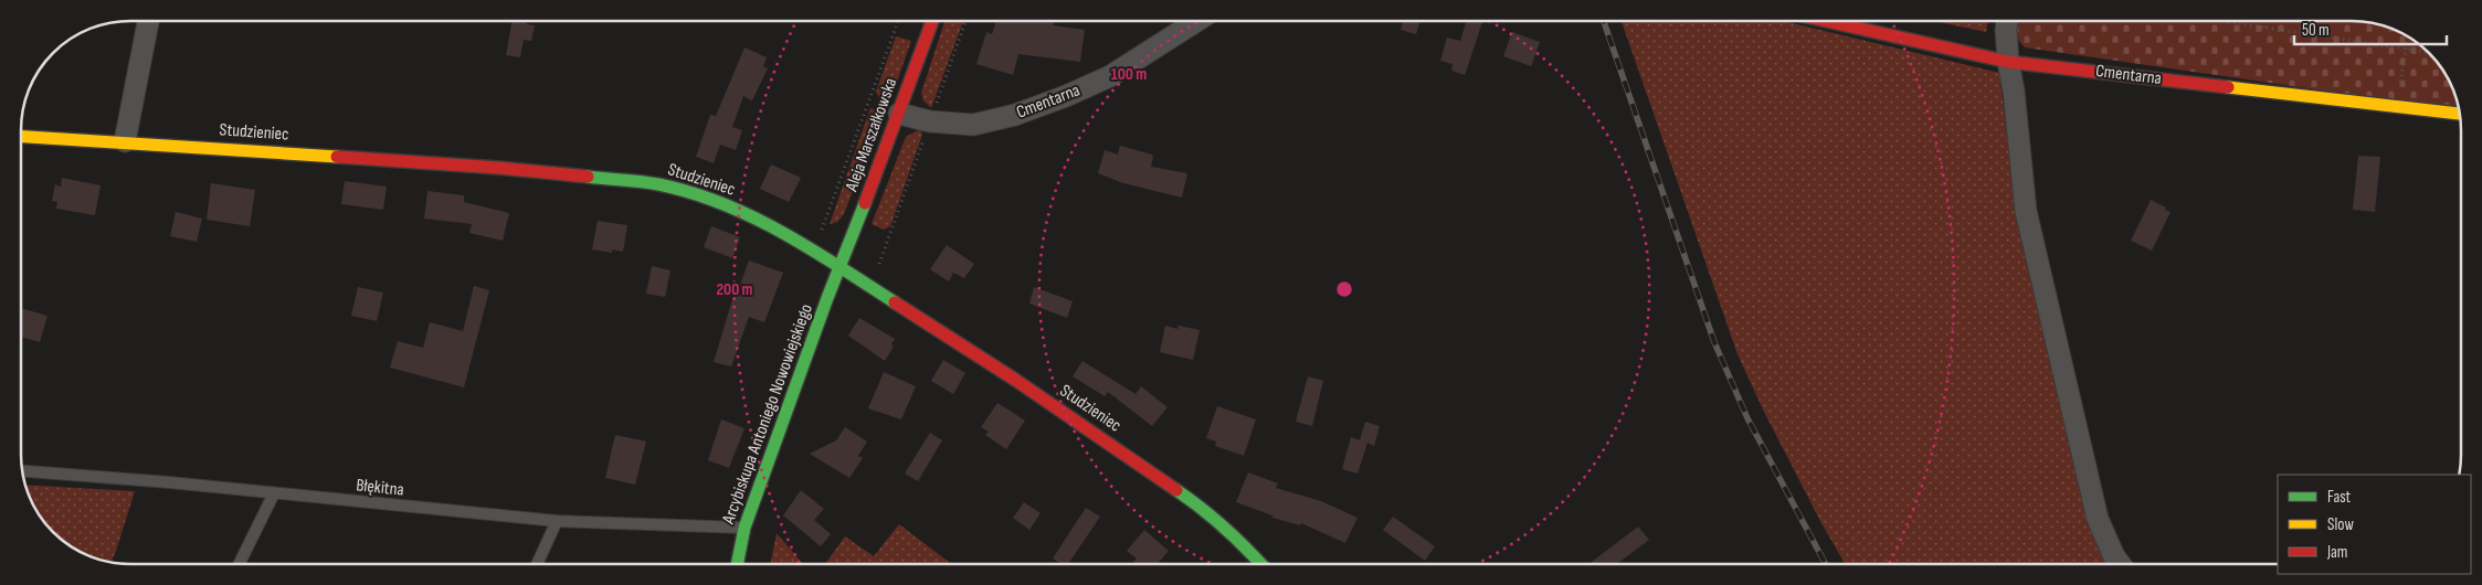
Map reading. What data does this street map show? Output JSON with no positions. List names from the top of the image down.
{
  "streets": {
    "street": [
      "Cmentarna",
      "Studzieniec",
      "Aleja Marszałkowska",
      "Arcybiskupa Antoniego Nowowiejskiego"
    ],
    "lane": ["Błękitna"]
  },
  "crossings": [
    ["Cmentarna", "Aleja Marszałkowska"],
    ["Studzieniec", "Aleja Marszałkowska"],
    ["Studzieniec", "Arcybiskupa Antoniego Nowowiejskiego"],
    ["Aleja Marszałkowska", "Arcybiskupa Antoniego Nowowiejskiego"],
    ["Arcybiskupa Antoniego Nowowiejskiego", "Błękitna"]
  ],
  "legend": ["Fast", "Slow", "Jam"],
  "scale_bar": "50 m",
  "rings": ["100 m", "200 m"]
}
